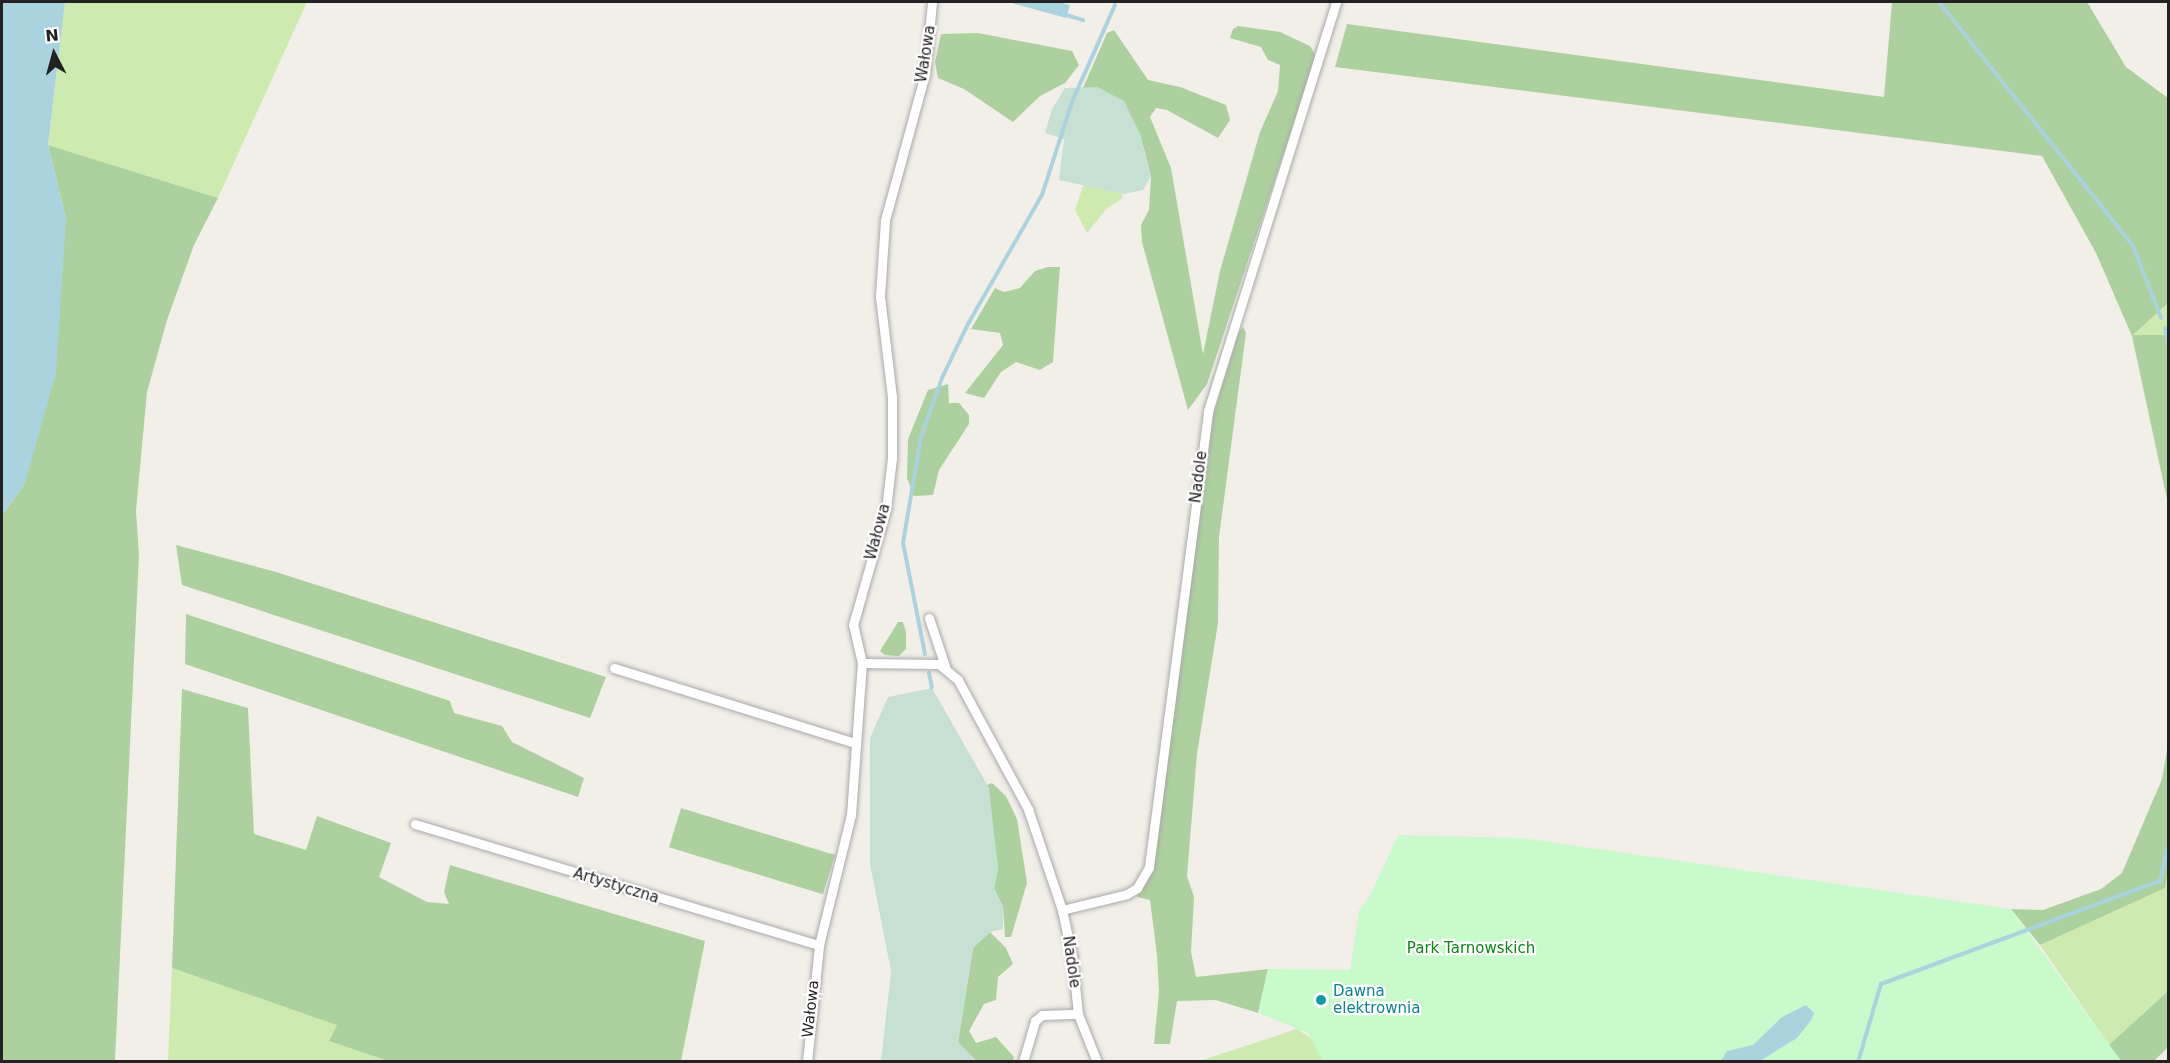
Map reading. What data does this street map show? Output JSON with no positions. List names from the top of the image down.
{
  "streets": {
    "street": ["Wałowa", "Nadole", "Artystyczna"]
  },
  "crossings": [
    ["Wałowa", "Artystyczna"]
  ],
  "parks": ["Park Tarnowskich"],
  "places": ["Dawna elektrownia"],
  "north": "top"
}
